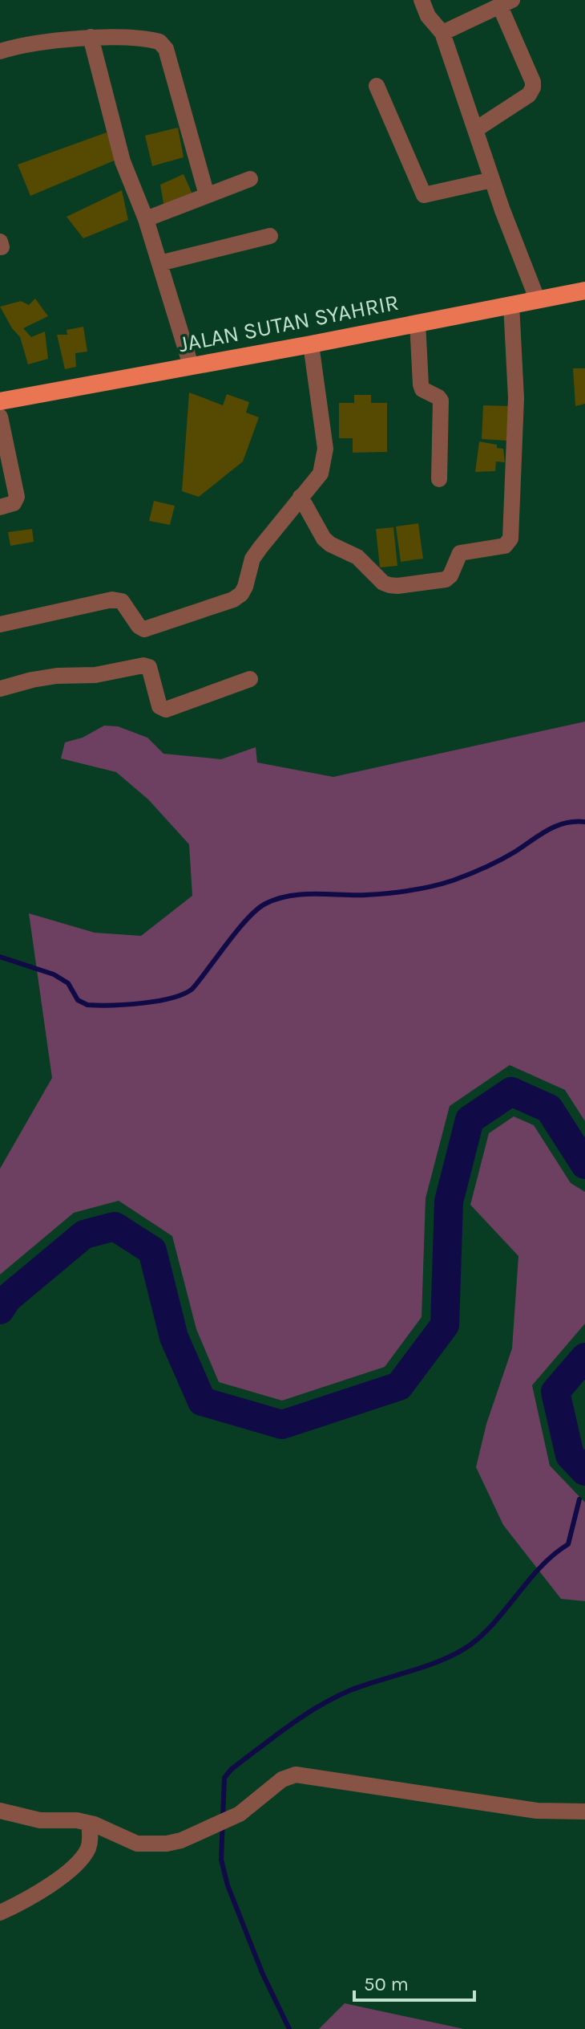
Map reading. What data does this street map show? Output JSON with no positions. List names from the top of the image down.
{
  "streets": {
    "highway": ["JALAN SUTAN SYAHRIR"]
  },
  "scale_bar": "50 m"
}
